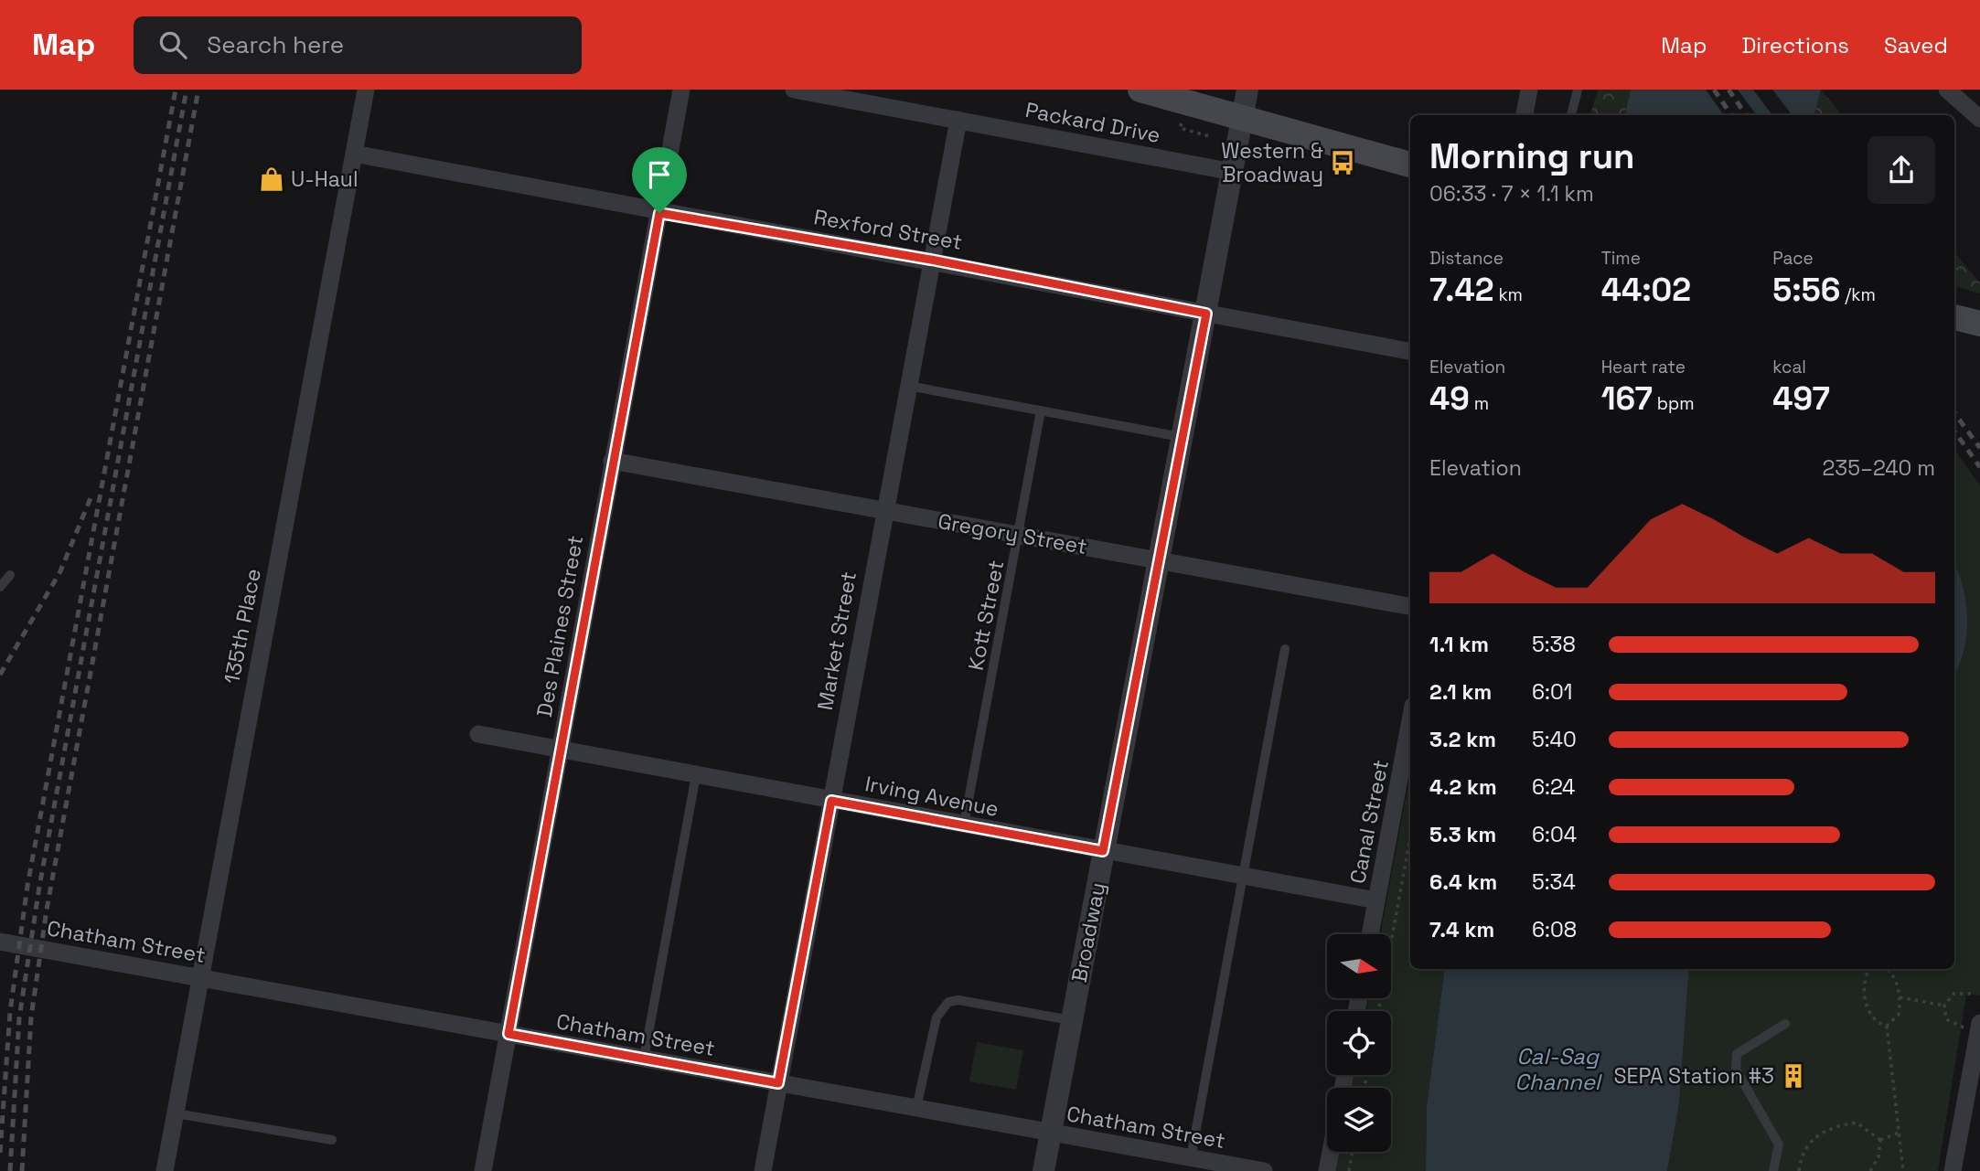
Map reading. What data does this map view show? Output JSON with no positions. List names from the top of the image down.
{
  "streets": {
    "street": [
      "Packard Drive",
      "Rexford Street",
      "Gregory Street",
      "135th Place",
      "Des Plaines Street",
      "Market Street",
      "Irving Avenue",
      "Canal Street",
      "Broadway",
      "Chatham Street"
    ],
    "lane": ["Kott Street"]
  },
  "crossings": [
    ["Packard Drive", "Market Street"],
    ["Packard Drive", "Broadway"],
    ["Rexford Street", "135th Place"],
    ["Rexford Street", "Des Plaines Street"],
    ["Rexford Street", "Market Street"],
    ["Rexford Street", "Broadway"],
    ["Gregory Street", "Kott Street"],
    ["Gregory Street", "Des Plaines Street"],
    ["Gregory Street", "Market Street"],
    ["Gregory Street", "Broadway"],
    ["Kott Street", "Irving Avenue"],
    ["135th Place", "Chatham Street"],
    ["Des Plaines Street", "Irving Avenue"],
    ["Des Plaines Street", "Chatham Street"],
    ["Market Street", "Irving Avenue"],
    ["Market Street", "Chatham Street"],
    ["Irving Avenue", "Canal Street"],
    ["Irving Avenue", "Broadway"],
    ["Broadway", "Chatham Street"]
  ],
  "water": ["Cal-Sag Channel"],
  "places": {
    "bus stop": ["Western & Broadway"],
    "shop": ["U-Haul"],
    "building": ["SEPA Station #3"]
  },
  "north": "right",
  "page": {
    "header": "Map",
    "search": "Search here",
    "nav": ["Map", "Directions", "Saved"],
    "heading": ["Morning run", "06:33 · 7 × 1.1 km"],
    "stats": [
      ["Distance", "7.42 km"],
      ["Time", "44:02"],
      ["Pace", "5:56 /km"],
      ["Elevation", "49 m"],
      ["Heart rate", "167 bpm"],
      ["kcal", "497"]
    ],
    "chart": ["Elevation", "235–240 m"],
    "list": [
      {
        "name": "1.1 km",
        "note": "5:38"
      },
      {
        "name": "2.1 km",
        "note": "6:01"
      },
      {
        "name": "3.2 km",
        "note": "5:40"
      },
      {
        "name": "4.2 km",
        "note": "6:24"
      },
      {
        "name": "5.3 km",
        "note": "6:04"
      },
      {
        "name": "6.4 km",
        "note": "5:34"
      },
      {
        "name": "7.4 km",
        "note": "6:08"
      }
    ]
  }
}
